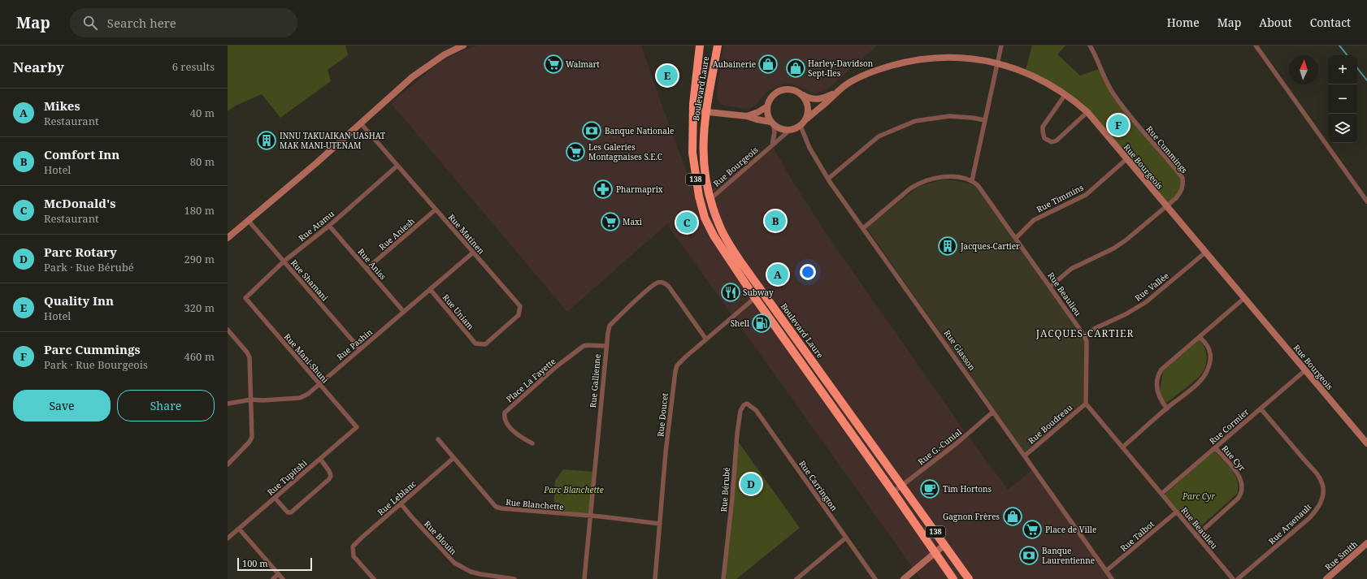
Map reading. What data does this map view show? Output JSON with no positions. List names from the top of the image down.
{
  "streets": {
    "highway": ["Boulevard Laure", "138"],
    "street": [
      "Rue Cummings",
      "Rue Bourgeois",
      "Rue Timmins",
      "Rue Atamu",
      "Rue Aniesh",
      "Rue Matinen",
      "Rue Aniss",
      "Rue Shamani",
      "Rue Vallée",
      "Rue Beaulieu",
      "Rue Uniam",
      "Rue Pashin",
      "Rue Giasson",
      "Rue Mani-Shuni",
      "Place La Fayette",
      "Rue Gallienne",
      "Rue Doucet",
      "Rue Boudreau",
      "Rue Cormier",
      "Rue G.-Cunial",
      "Rue Cyr",
      "Rue Tupitshi",
      "Rue Carrington",
      "Rue Bérubé",
      "Rue Leblanc",
      "Rue Blanchette",
      "Rue Arsenault",
      "Rue Talbot",
      "Rue Blouin",
      "Rue Smith"
    ]
  },
  "crossings": [
    ["Boulevard Laure", "Rue Bourgeois"],
    ["Boulevard Laure", "Rue Doucet"],
    ["Boulevard Laure", "Rue G.-Cunial"],
    ["Rue Cummings", "Rue Bourgeois"],
    ["Rue Cummings", "Rue Beaulieu"],
    ["Rue Bourgeois", "Rue Timmins"],
    ["Rue Bourgeois", "Rue Vallée"],
    ["Rue Bourgeois", "Rue Giasson"],
    ["Rue Bourgeois", "Rue Cormier"],
    ["Rue Timmins", "Rue Beaulieu"],
    ["Rue Atamu", "Rue Matinen"],
    ["Rue Atamu", "Rue Aniss"],
    ["Rue Atamu", "Rue Shamani"],
    ["Rue Atamu", "Rue Mani-Shuni"],
    ["Rue Aniesh", "Rue Matinen"],
    ["Rue Aniesh", "Rue Aniss"],
    ["Rue Matinen", "Rue Uniam"],
    ["Rue Matinen", "Rue Pashin"],
    ["Rue Aniss", "Rue Pashin"],
    ["Rue Shamani", "Rue Pashin"],
    ["Rue Vallée", "Rue Beaulieu"],
    ["Rue Beaulieu", "Rue Boudreau"],
    ["Rue Beaulieu", "Rue Cormier"],
    ["Rue Beaulieu", "Rue Cyr"],
    ["Rue Beaulieu", "Rue Talbot"],
    ["Rue Uniam", "Rue Pashin"],
    ["Rue Pashin", "Rue Mani-Shuni"],
    ["Rue Giasson", "Rue Boudreau"],
    ["Rue Giasson", "Rue G.-Cunial"],
    ["Rue Giasson", "Rue Talbot"],
    ["Rue Mani-Shuni", "Rue Tupitshi"],
    ["Place La Fayette", "Rue Gallienne"],
    ["Rue Gallienne", "Rue Doucet"],
    ["Rue Gallienne", "Rue Blanchette"],
    ["Rue Doucet", "Rue Blanchette"],
    ["Rue Cormier", "Rue Cyr"],
    ["Rue Cormier", "Rue Arsenault"],
    ["Rue Carrington", "Rue Bérubé"],
    ["Rue Leblanc", "Rue Blanchette"],
    ["Rue Leblanc", "Rue Blouin"]
  ],
  "districts": ["JACQUES-CARTIER"],
  "parks": ["Parc Blanchette", "Parc Cyr"],
  "places": {
    "supermarket": [
      "Walmart",
      "Les Galeries Montagnaises S.E.C",
      "Maxi",
      "Place de Ville"
    ],
    "shop": ["Aubainerie", "Harley-Davidson Sept-Iles", "Gagnon Frères"],
    "bank": ["Banque Nationale", "Banque Laurentienne"],
    "building": ["INNU TAKUAIKAN UASHAT MAK MANI-UTENAM", "Jacques-Cartier"],
    "pharmacy": ["Pharmaprix"],
    "restaurant": ["Subway"],
    "fuel station": ["Shell"],
    "cafe": ["Tim Hortons"]
  },
  "scale_bar": "100 m",
  "north": "top",
  "page": {
    "header": "Map",
    "search": "Search here",
    "nav": [
      "Home",
      "Map",
      "About",
      "Contact"
    ],
    "heading": ["Nearby", "6 results"],
    "map_buttons": ["+", "−"],
    "pins": [
      "E",
      "F",
      "B",
      "C",
      "A",
      "D"
    ],
    "list": [
      {
        "mark": "A",
        "name": "Mikes",
        "note": "Restaurant",
        "value": "40 m"
      },
      {
        "mark": "B",
        "name": "Comfort Inn",
        "note": "Hotel",
        "value": "80 m"
      },
      {
        "mark": "C",
        "name": "McDonald's",
        "note": "Restaurant",
        "value": "180 m"
      },
      {
        "mark": "D",
        "name": "Parc Rotary",
        "note": "Park · Rue Bérubé",
        "value": "290 m"
      },
      {
        "mark": "E",
        "name": "Quality Inn",
        "note": "Hotel",
        "value": "320 m"
      },
      {
        "mark": "F",
        "name": "Parc Cummings",
        "note": "Park · Rue Bourgeois",
        "value": "460 m"
      }
    ],
    "buttons": ["Save", "Share"],
    "scale": "100 m"
  }
}
